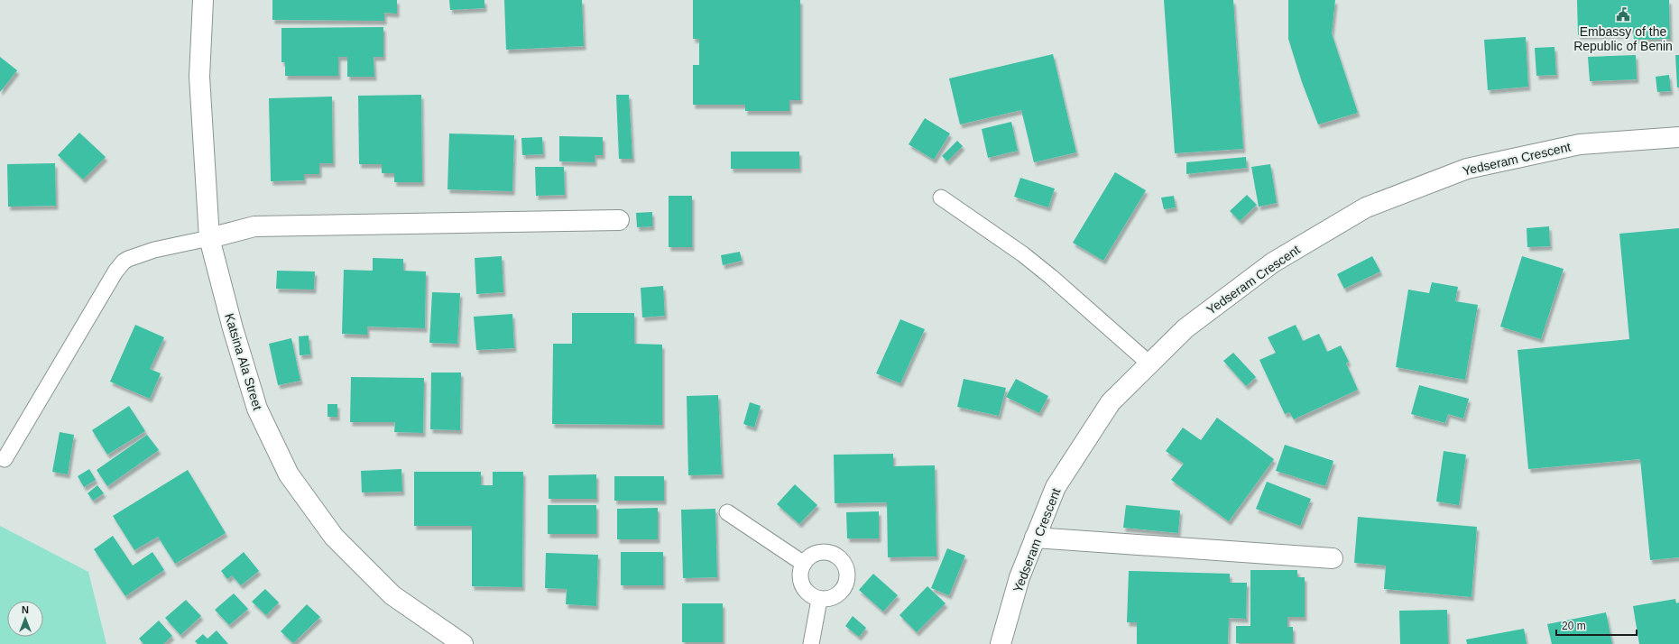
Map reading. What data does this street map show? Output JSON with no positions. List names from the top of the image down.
{
  "streets": {
    "street": ["Yedseram Crescent", "Katsina Ala Street"]
  },
  "places": {
    "public building": ["Embassy of the Republic of Benin"]
  },
  "scale_bar": "20 m",
  "north": "top"
}
